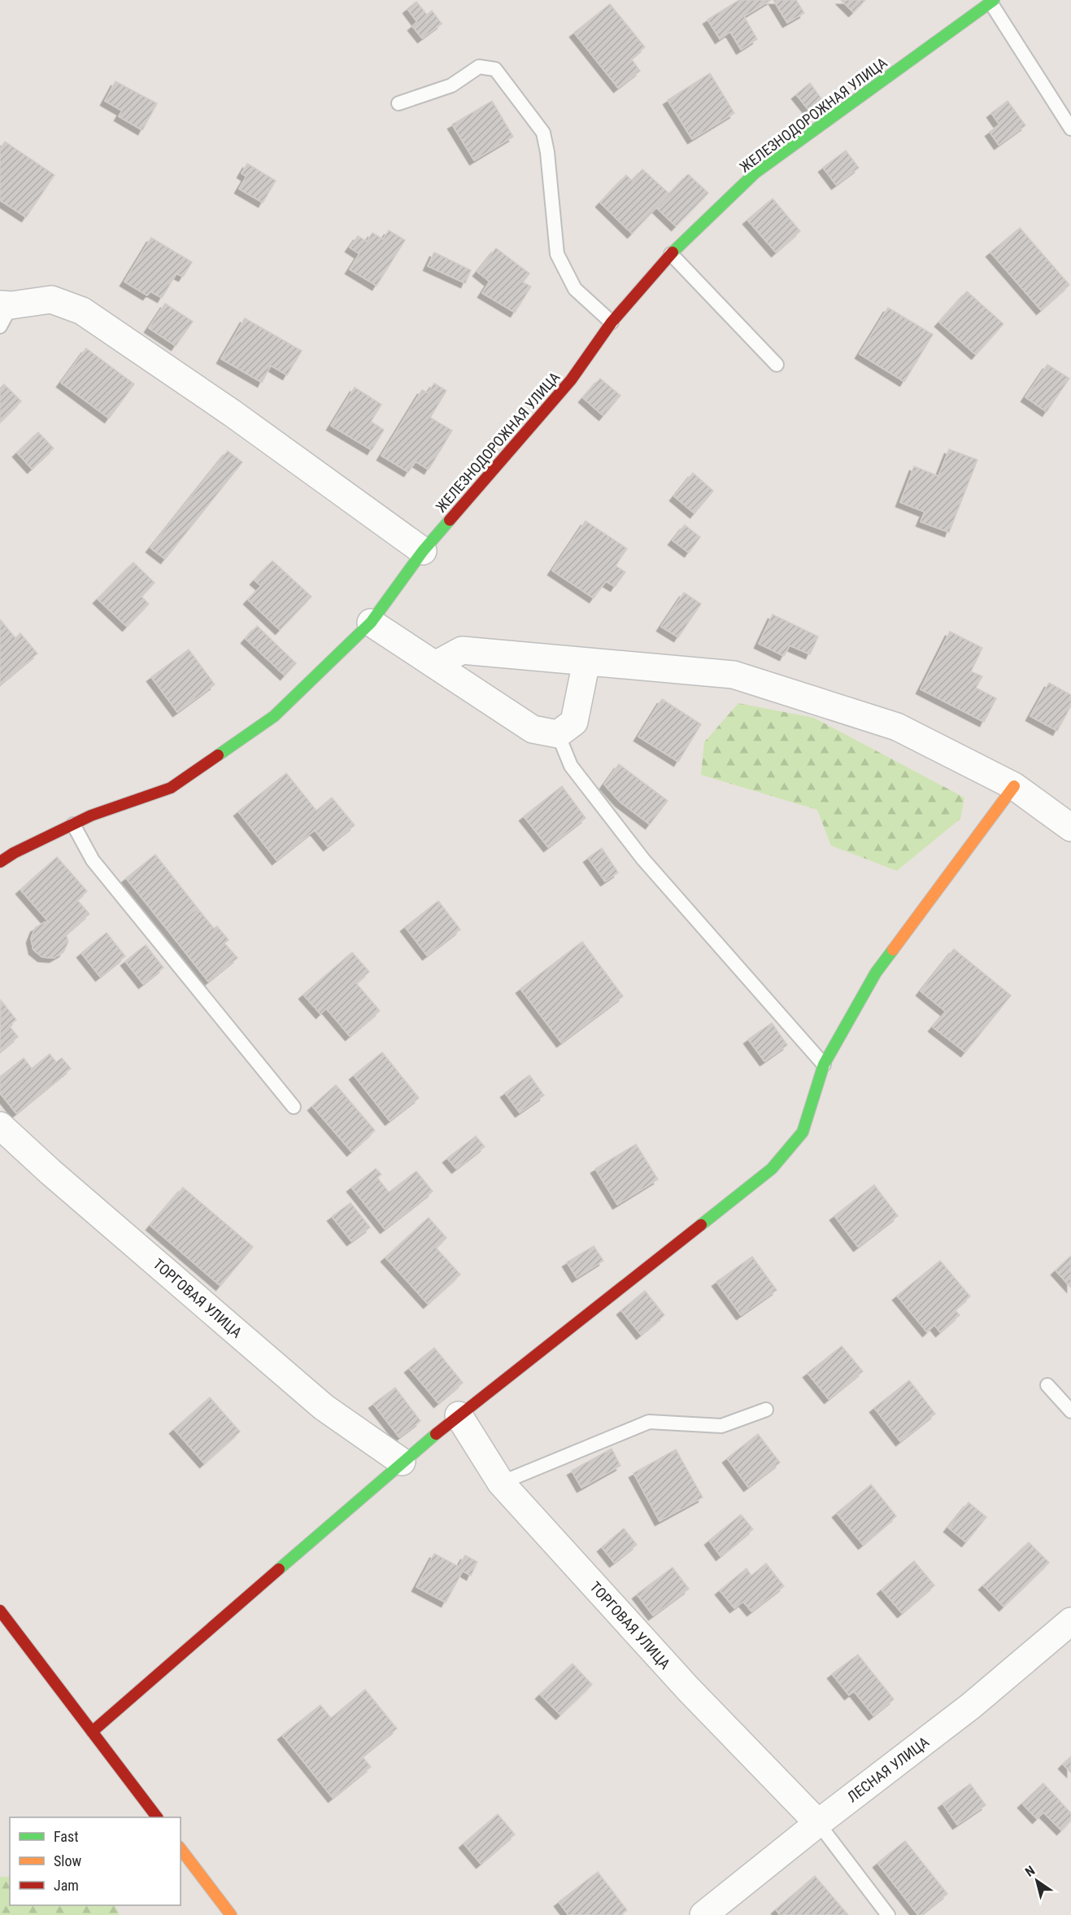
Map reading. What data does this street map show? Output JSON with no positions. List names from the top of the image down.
{
  "streets": {
    "street": ["ЖЕЛЕЗНОДОРОЖНАЯ УЛИЦА", "ТОРГОВАЯ УЛИЦА", "ЛЕСНАЯ УЛИЦА"]
  },
  "crossings": [
    ["ТОРГОВАЯ УЛИЦА", "ЛЕСНАЯ УЛИЦА"]
  ],
  "legend": ["Fast", "Slow", "Jam"],
  "north": "top left"
}
